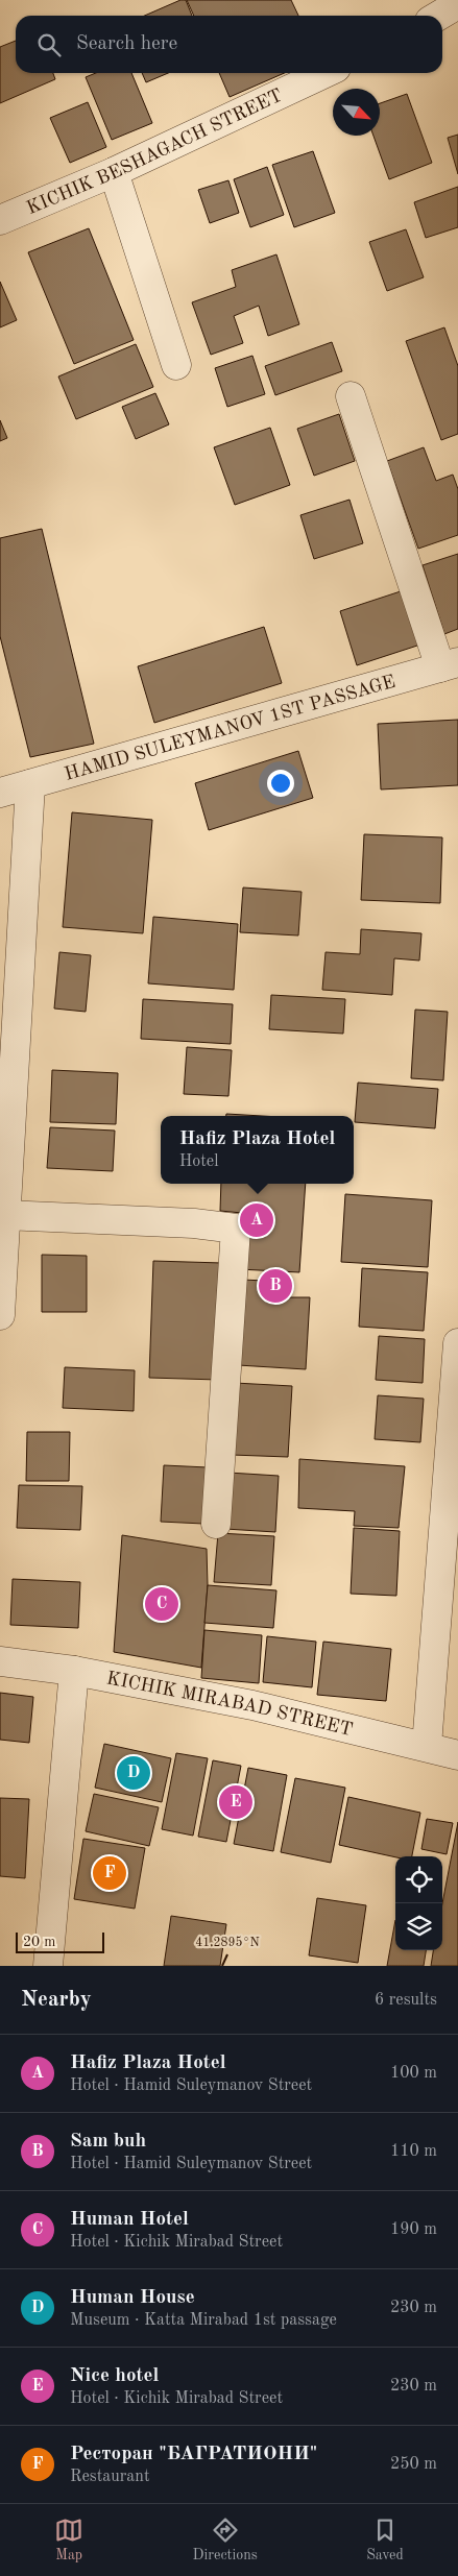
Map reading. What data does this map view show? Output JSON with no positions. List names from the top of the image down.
{
  "streets": {
    "street": ["KICHIK BESHAGACH STREET", "HAMID SULEYMANOV 1ST PASSAGE", "KICHIK MIRABAD STREET"]
  },
  "scale_bar": "20 m",
  "north": "bottom right",
  "page": {
    "search": "Search here",
    "popup": ["Hafiz Plaza Hotel", "Hotel"],
    "pins": [
      "A",
      "B",
      "C",
      "D",
      "E",
      "F"
    ],
    "scale": "20 m",
    "heading": ["Nearby", "6 results"],
    "list": [
      {
        "mark": "A",
        "name": "Hafiz Plaza Hotel",
        "note": "Hotel · Hamid Suleymanov Street",
        "value": "100 m"
      },
      {
        "mark": "B",
        "name": "Sam buh",
        "note": "Hotel · Hamid Suleymanov Street",
        "value": "110 m"
      },
      {
        "mark": "C",
        "name": "Human Hotel",
        "note": "Hotel · Kichik Mirabad Street",
        "value": "190 m"
      },
      {
        "mark": "D",
        "name": "Human House",
        "note": "Museum · Katta Mirabad 1st passage",
        "value": "230 m"
      },
      {
        "mark": "E",
        "name": "Nice hotel",
        "note": "Hotel · Kichik Mirabad Street",
        "value": "230 m"
      },
      {
        "mark": "F",
        "name": "Ресторан \"БАГРАТИОНИ\"",
        "note": "Restaurant",
        "value": "250 m"
      }
    ],
    "nav": ["Map", "Directions", "Saved"]
  },
  "coordinates": ["41.2895°N"]
}
